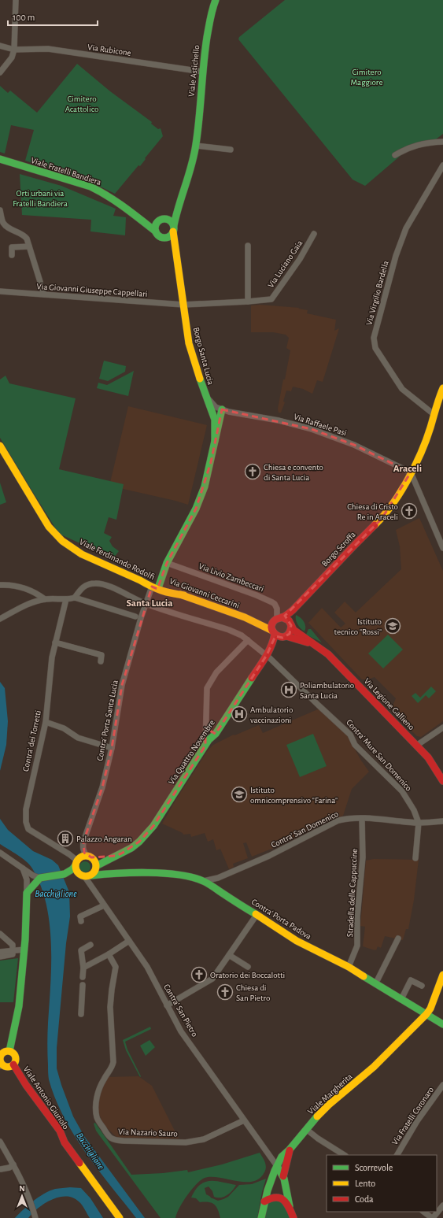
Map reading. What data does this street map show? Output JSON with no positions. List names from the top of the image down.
{
  "streets": {
    "street": [
      "Via Rubicone",
      "Viale Astichello",
      "Viale Fratelli Bandiera",
      "Via Luciano Gaia",
      "Via Giovanni Giuseppe Cappellari",
      "Via Virgilio Bardella",
      "Borgo Santa Lucia",
      "Via Raffaele Pasi",
      "Borgo Scroffa",
      "Viale Ferdinando Rodolfi",
      "Via Livio Zambeccari",
      "Via Giovanni Ceccarini",
      "Via Legione Gallieno",
      "Contra' Porta Santa Lucia",
      "Contra' dei Torretti",
      "Via Quattro Novembre",
      "Contra' Mure San Domenico",
      "Contra' San Domenico",
      "Stradella delle Cappuccine",
      "Contra' Porta Padova",
      "Contra' San Pietro",
      "Viale Margherita",
      "Viale Antonio Giuriolo",
      "Via Fratelli Coronaro",
      "Via Nazario Sauro"
    ]
  },
  "crossings": [
    ["Via Rubicone", "Viale Astichello"],
    ["Viale Astichello", "Viale Fratelli Bandiera"],
    ["Viale Astichello", "Borgo Santa Lucia"],
    ["Viale Fratelli Bandiera", "Borgo Santa Lucia"],
    ["Via Luciano Gaia", "Via Giovanni Giuseppe Cappellari"],
    ["Via Luciano Gaia", "Borgo Santa Lucia"],
    ["Via Giovanni Giuseppe Cappellari", "Borgo Santa Lucia"],
    ["Via Virgilio Bardella", "Borgo Scroffa"],
    ["Borgo Santa Lucia", "Via Raffaele Pasi"],
    ["Borgo Santa Lucia", "Via Livio Zambeccari"],
    ["Borgo Santa Lucia", "Via Giovanni Ceccarini"],
    ["Borgo Santa Lucia", "Contra' Porta Santa Lucia"],
    ["Via Raffaele Pasi", "Borgo Scroffa"],
    ["Borgo Scroffa", "Via Livio Zambeccari"],
    ["Borgo Scroffa", "Via Giovanni Ceccarini"],
    ["Borgo Scroffa", "Via Legione Gallieno"],
    ["Borgo Scroffa", "Via Quattro Novembre"],
    ["Viale Ferdinando Rodolfi", "Via Giovanni Ceccarini"],
    ["Via Livio Zambeccari", "Via Giovanni Ceccarini"],
    ["Via Livio Zambeccari", "Via Legione Gallieno"],
    ["Via Livio Zambeccari", "Via Quattro Novembre"],
    ["Via Giovanni Ceccarini", "Via Legione Gallieno"],
    ["Via Giovanni Ceccarini", "Contra' Porta Santa Lucia"],
    ["Via Giovanni Ceccarini", "Via Quattro Novembre"],
    ["Via Legione Gallieno", "Via Quattro Novembre"],
    ["Contra' Porta Santa Lucia", "Via Quattro Novembre"],
    ["Contra' Porta Santa Lucia", "Contra' Mure San Domenico"],
    ["Contra' dei Torretti", "Via Quattro Novembre"],
    ["Contra' dei Torretti", "Contra' Porta Padova"],
    ["Via Quattro Novembre", "Contra' Mure San Domenico"],
    ["Via Quattro Novembre", "Contra' Porta Padova"],
    ["Via Quattro Novembre", "Contra' San Pietro"],
    ["Contra' Mure San Domenico", "Contra' San Domenico"],
    ["Contra' San Domenico", "Stradella delle Cappuccine"],
    ["Contra' San Domenico", "Contra' Porta Padova"],
    ["Stradella delle Cappuccine", "Contra' Porta Padova"],
    ["Contra' Porta Padova", "Contra' San Pietro"],
    ["Contra' Porta Padova", "Viale Margherita"],
    ["Contra' San Pietro", "Viale Margherita"],
    ["Contra' San Pietro", "Via Nazario Sauro"]
  ],
  "districts": ["Araceli", "Santa Lucia"],
  "water": ["Bacchiglione"],
  "parks": ["Cimitero Maggiore", "Cimitero Acattolico", "Orti urbani via Fratelli Bandiera"],
  "places": {
    "church": [
      "Chiesa e convento di Santa Lucia",
      "Chiesa di Cristo Re in Araceli",
      "Oratorio dei Boccalotti",
      "Chiesa di San Pietro"
    ],
    "school or university": ["Istituto tecnico \"Rossi\"", "Istituto omnicomprensivo \"Farina\""],
    "hospital": ["Poliambulatorio Santa Lucia", "Ambulatorio vaccinazioni"],
    "building": ["Palazzo Angaran"]
  },
  "legend": ["Scorrevole", "Lento", "Coda"],
  "scale_bar": "100 m",
  "north": "top"
}
